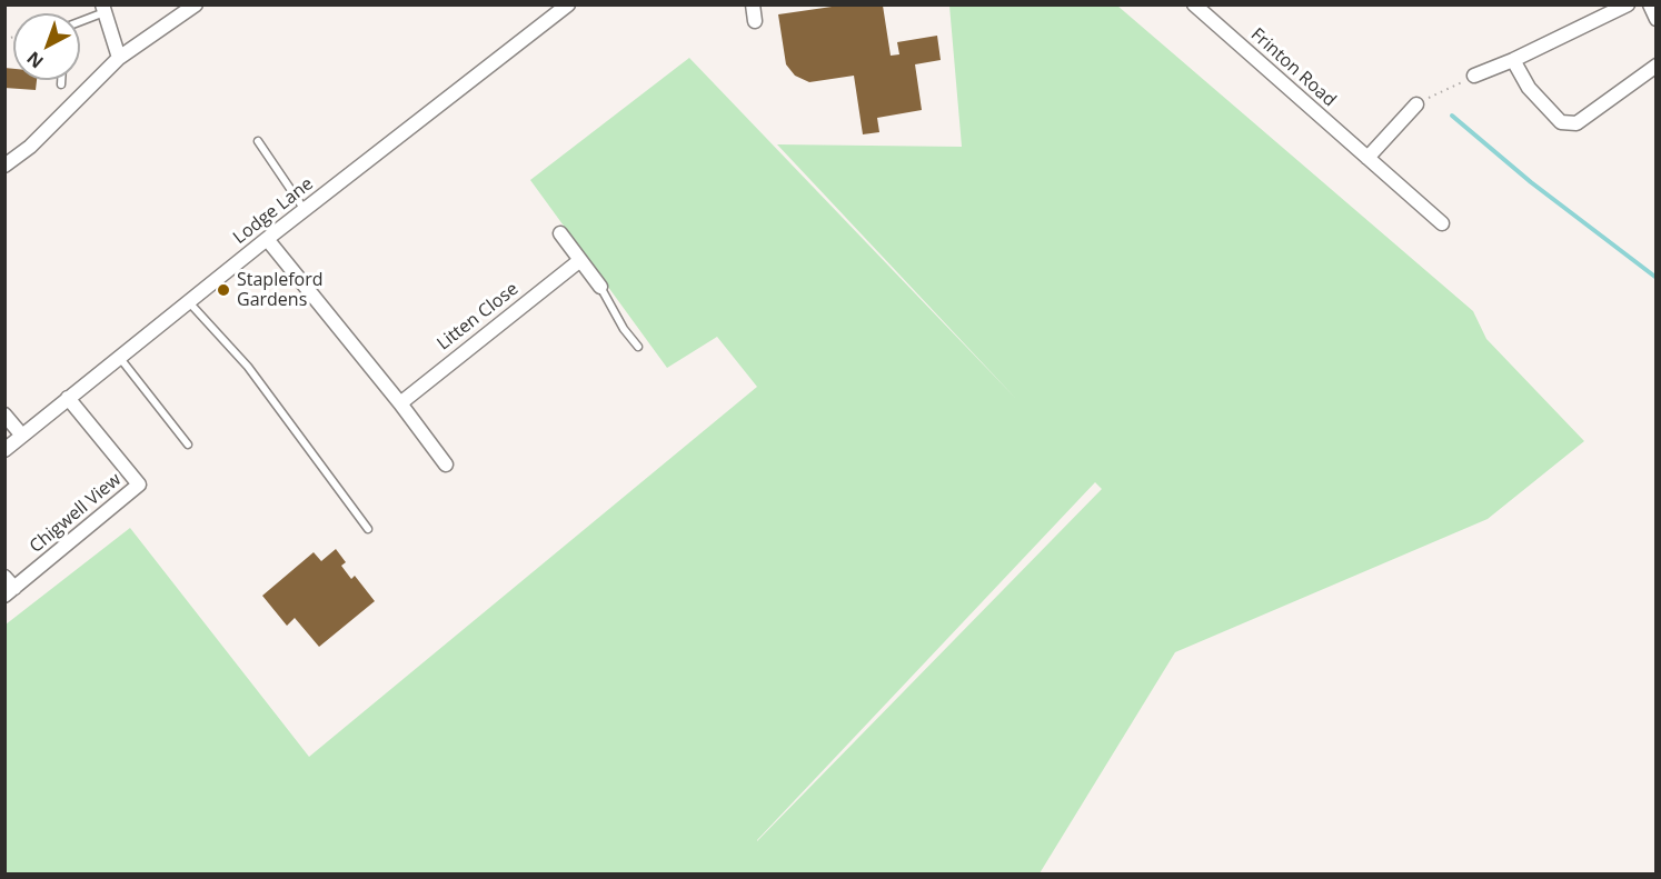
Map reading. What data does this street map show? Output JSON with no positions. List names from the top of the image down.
{
  "streets": {
    "street": [
      "Frinton Road",
      "Lodge Lane",
      "Litten Close",
      "Chigwell View"
    ]
  },
  "crossings": [
    ["Lodge Lane", "Chigwell View"]
  ],
  "places": ["Stapleford Gardens"],
  "north": "bottom left"
}
